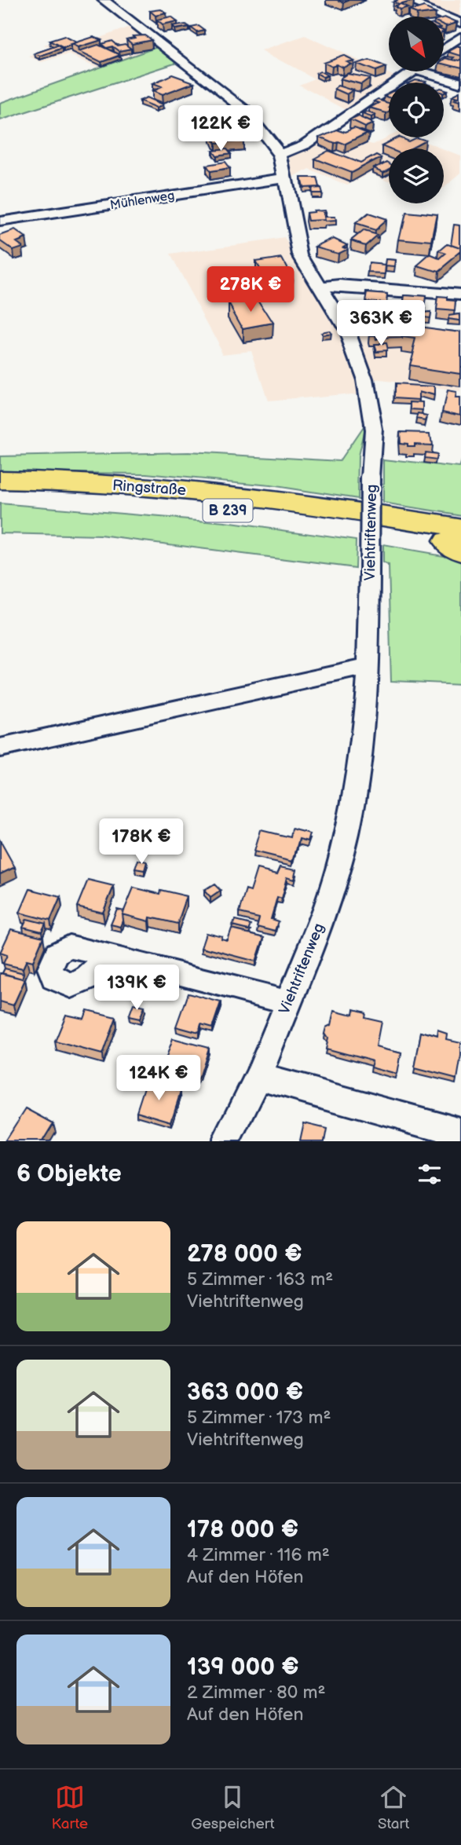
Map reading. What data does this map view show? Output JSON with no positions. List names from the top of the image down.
{
  "streets": {
    "highway": ["Ringstraße", "B 239"],
    "street": ["Mühlenweg", "Viehtriftenweg"]
  },
  "crossings": [
    ["Mühlenweg", "Viehtriftenweg"]
  ],
  "north": "bottom right",
  "page": {
    "price": [
      "122K €",
      "278K €",
      "363K €",
      "178K €",
      "139K €",
      "124K €"
    ],
    "heading": "6 Objekte",
    "list": [
      {
        "name": "278 000 €",
        "note": "5 Zimmer · 163 m² · Viehtriftenweg"
      },
      {
        "name": "363 000 €",
        "note": "5 Zimmer · 173 m² · Viehtriftenweg"
      },
      {
        "name": "178 000 €",
        "note": "4 Zimmer · 116 m² · Auf den Höfen"
      },
      {
        "name": "139 000 €",
        "note": "2 Zimmer · 80 m² · Auf den Höfen"
      }
    ],
    "tabs": ["Karte", "Gespeichert", "Start"]
  }
}
